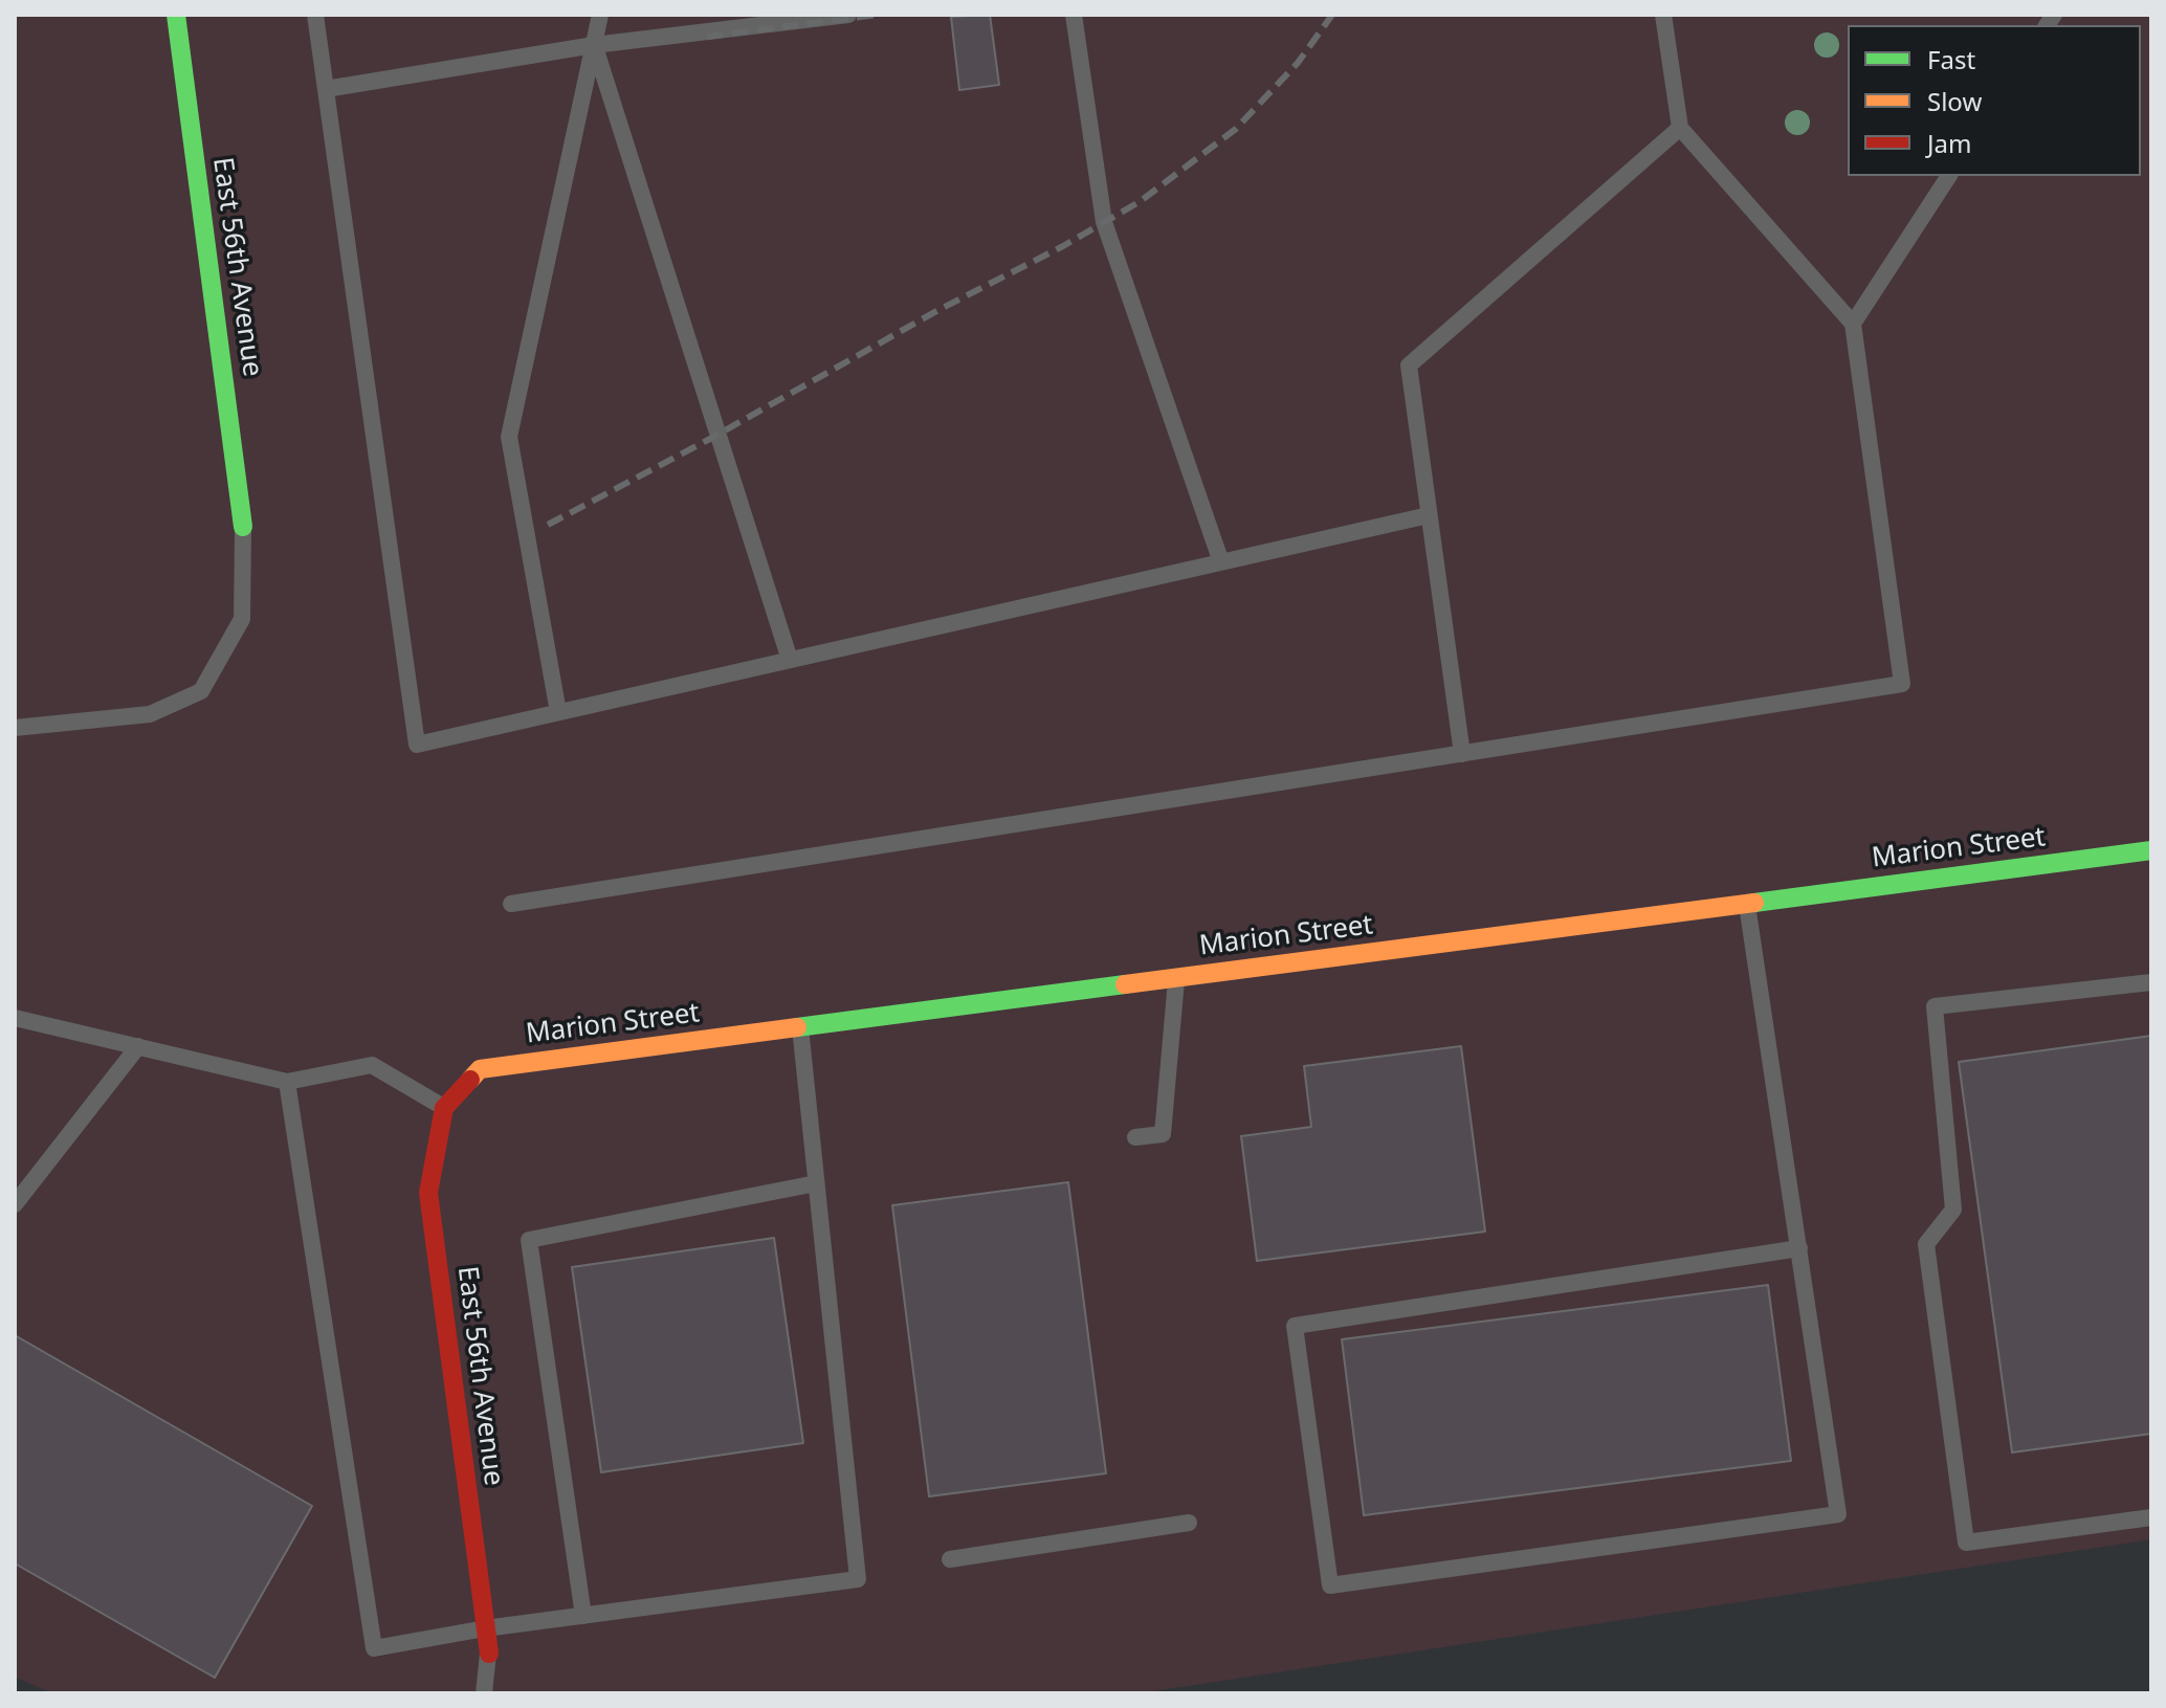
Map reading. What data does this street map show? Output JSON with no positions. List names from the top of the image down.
{
  "streets": {
    "street": ["East 56th Avenue", "Marion Street"]
  },
  "crossings": [
    ["East 56th Avenue", "Marion Street"]
  ],
  "legend": ["Fast", "Slow", "Jam"]
}
